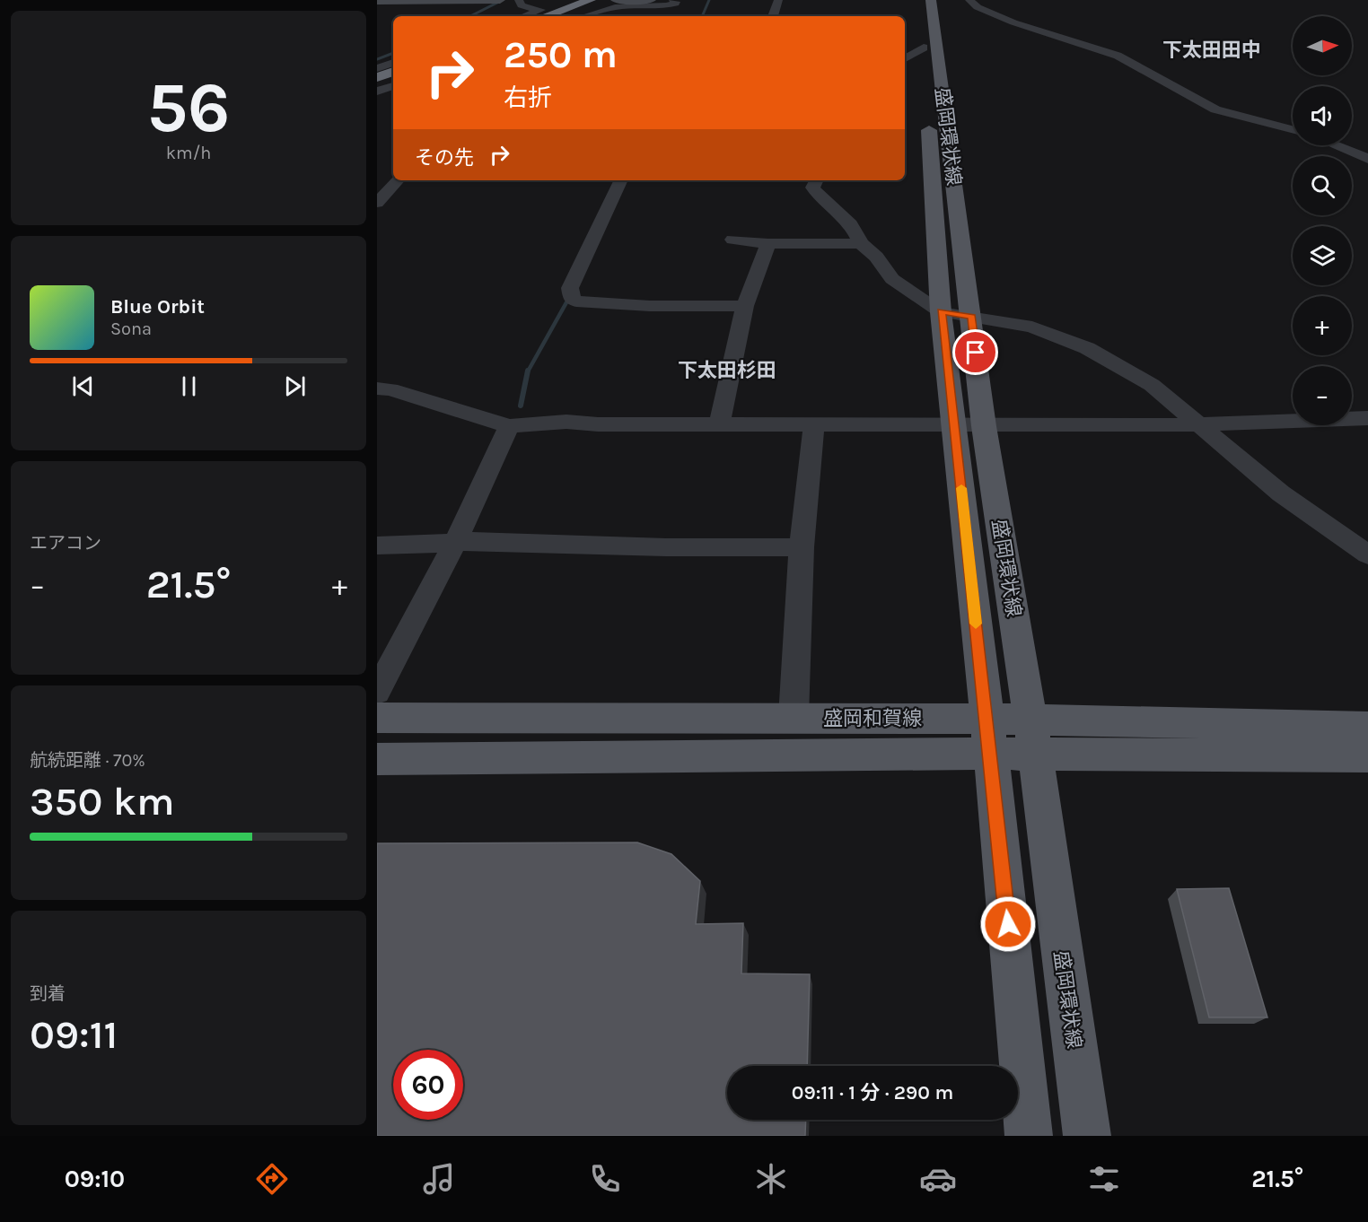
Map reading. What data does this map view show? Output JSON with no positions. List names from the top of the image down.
{
  "streets": {
    "main road": ["盛岡環状線", "盛岡和賀線"]
  },
  "crossings": [
    ["盛岡環状線", "盛岡和賀線"]
  ],
  "districts": ["下太田田中", "下太田杉田"],
  "north": "right",
  "page": {
    "tile": [
      ["56", "km/h"],
      "エアコン",
      ["航続距離 · 70%", "350 km"],
      ["到着", "09:11"]
    ],
    "map_buttons": ["+", "−"],
    "turn": ["250 m", "右折"],
    "then": "その先",
    "song": ["Blue Orbit", "Sona"],
    "heat": ["−", "21.5°", "+"],
    "limit": "60",
    "trip": "09:11 · 1 分 · 290 m",
    "tabs": ["09:10", "21.5°"]
  }
}
